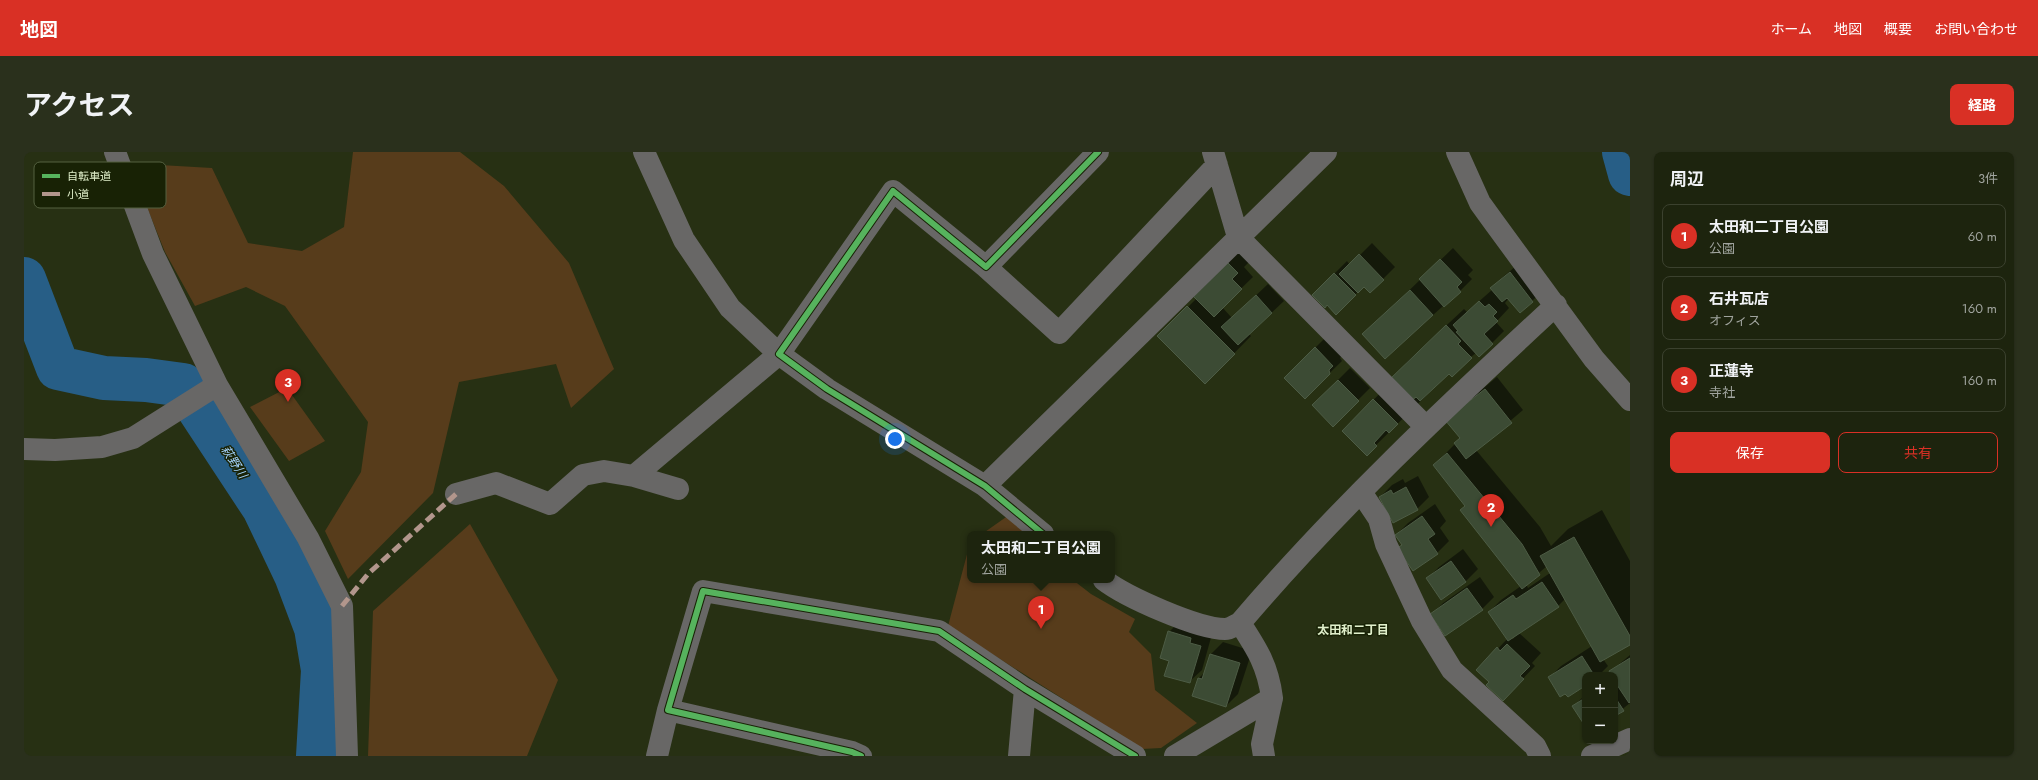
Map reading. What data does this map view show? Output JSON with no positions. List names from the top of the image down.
{
  "districts": ["太田和二丁目"],
  "water": ["萩野川"],
  "legend": ["自転車道", "小道"],
  "page": {
    "header": "地図",
    "nav": [
      "ホーム",
      "地図",
      "概要",
      "お問い合わせ"
    ],
    "title": "アクセス",
    "buttons": [
      "経路",
      ["保存", "共有"]
    ],
    "heading": ["周辺", "3件"],
    "list": [
      {
        "mark": "1",
        "name": "太田和二丁目公園",
        "note": "公園",
        "value": "60 m"
      },
      {
        "mark": "2",
        "name": "石井瓦店",
        "note": "オフィス",
        "value": "160 m"
      },
      {
        "mark": "3",
        "name": "正蓮寺",
        "note": "寺社",
        "value": "160 m"
      }
    ],
    "pins": ["3", "2", "1"],
    "popup": ["太田和二丁目公園", "公園"],
    "map_buttons": ["+", "−"]
  }
}
